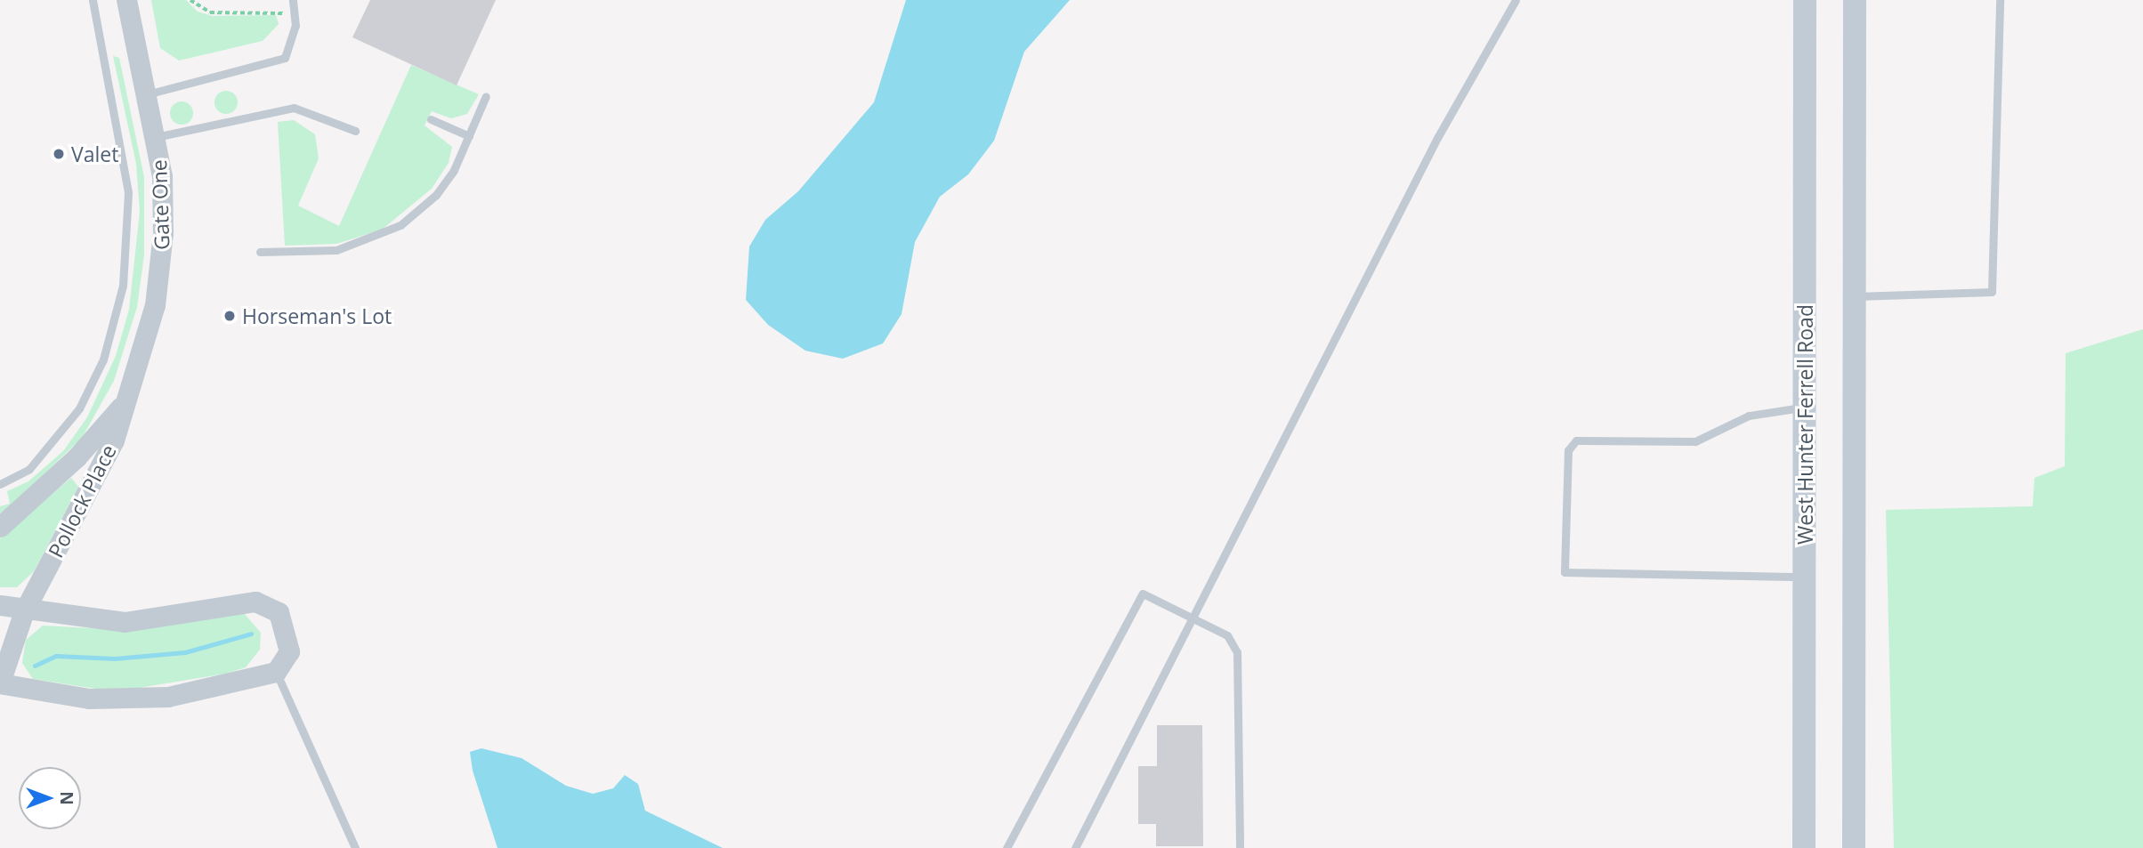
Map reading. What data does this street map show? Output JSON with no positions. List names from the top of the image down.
{
  "streets": {
    "main road": ["West Hunter Ferrell Road"],
    "street": ["Gate One", "Pollock Place"]
  },
  "crossings": [
    ["Gate One", "Pollock Place"]
  ],
  "places": ["Valet", "Horseman's Lot"],
  "north": "right"
}
